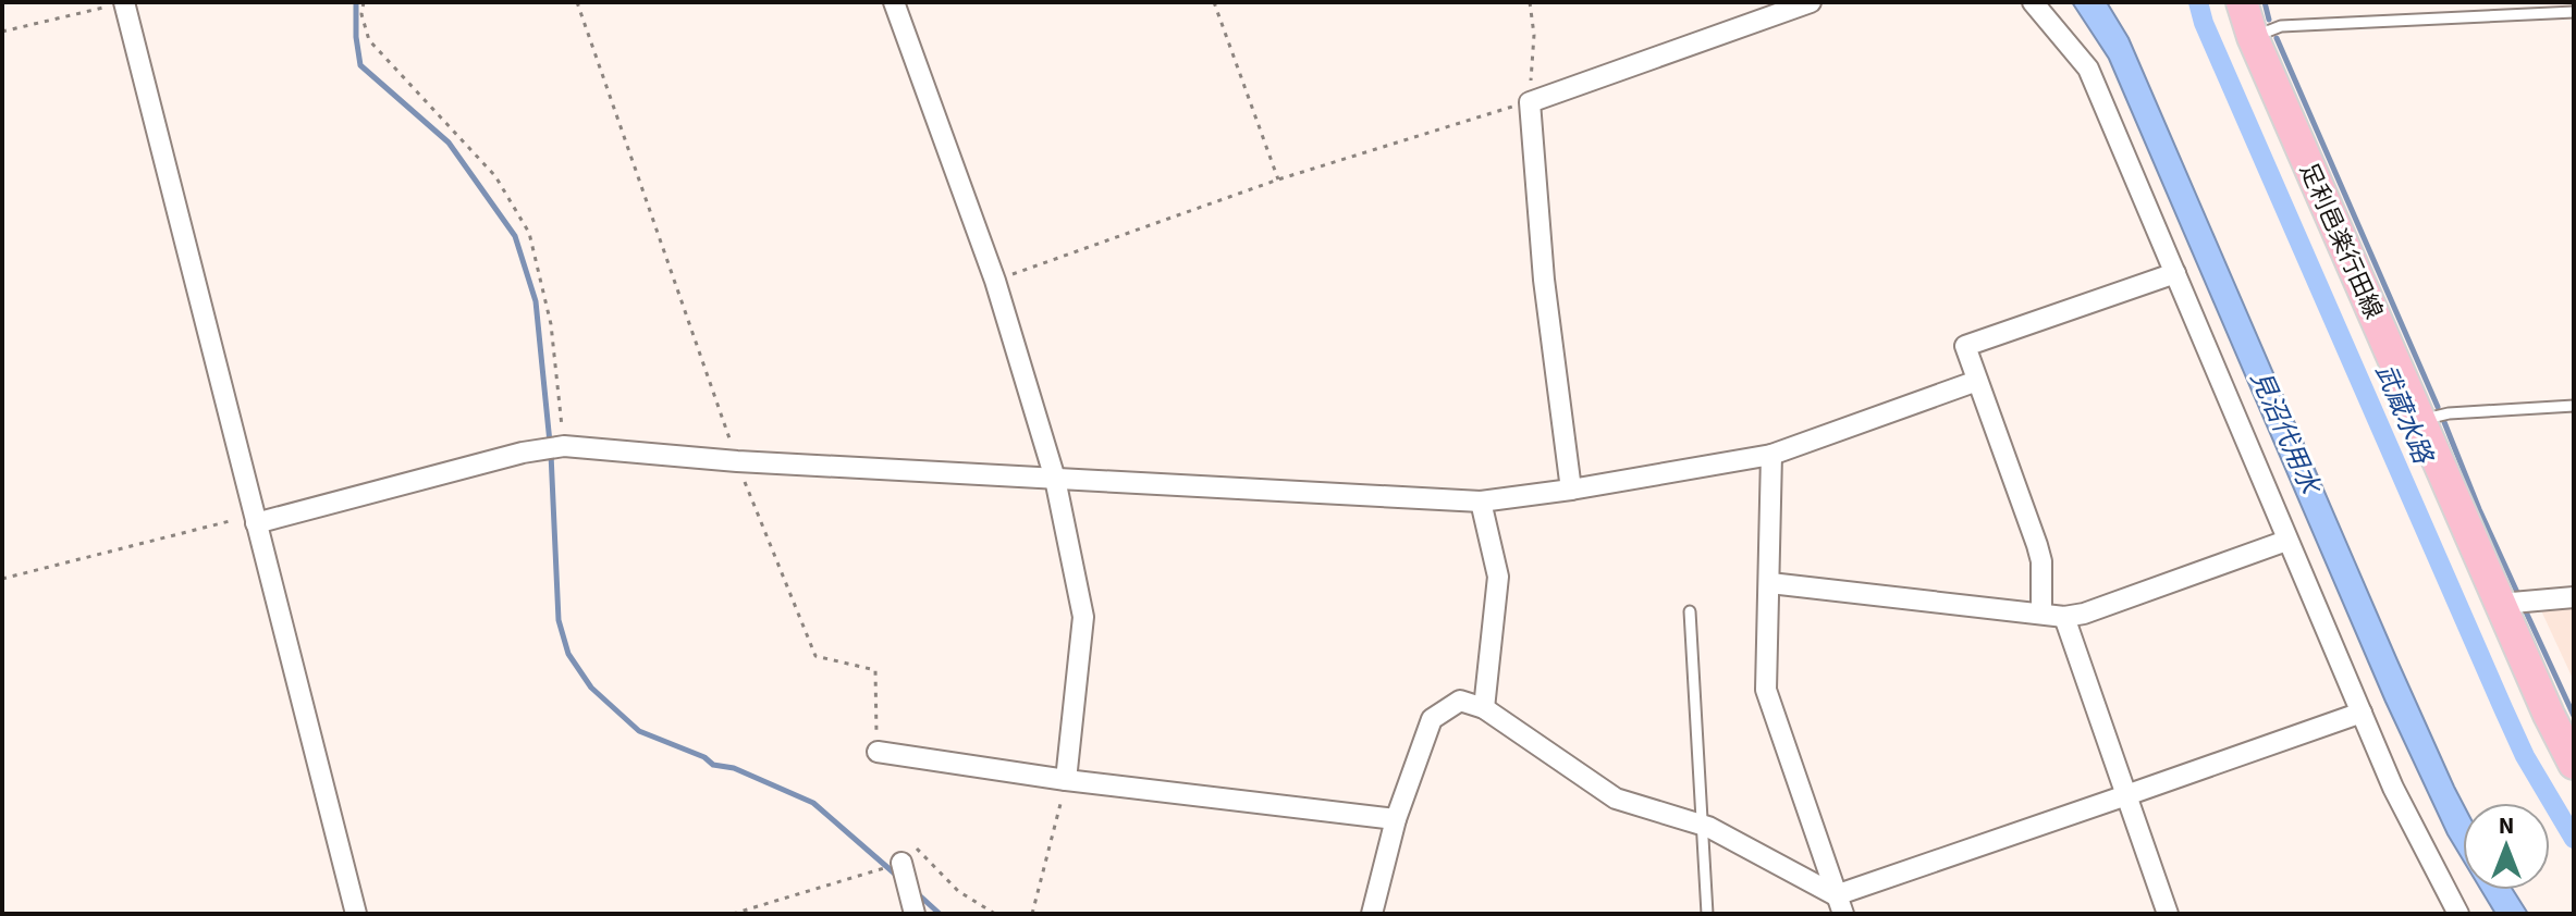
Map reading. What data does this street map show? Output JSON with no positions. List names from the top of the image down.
{
  "streets": {
    "main road": ["足利邑楽行田線"]
  },
  "water": ["武蔵水路", "見沼代用水"],
  "north": "top"
}
